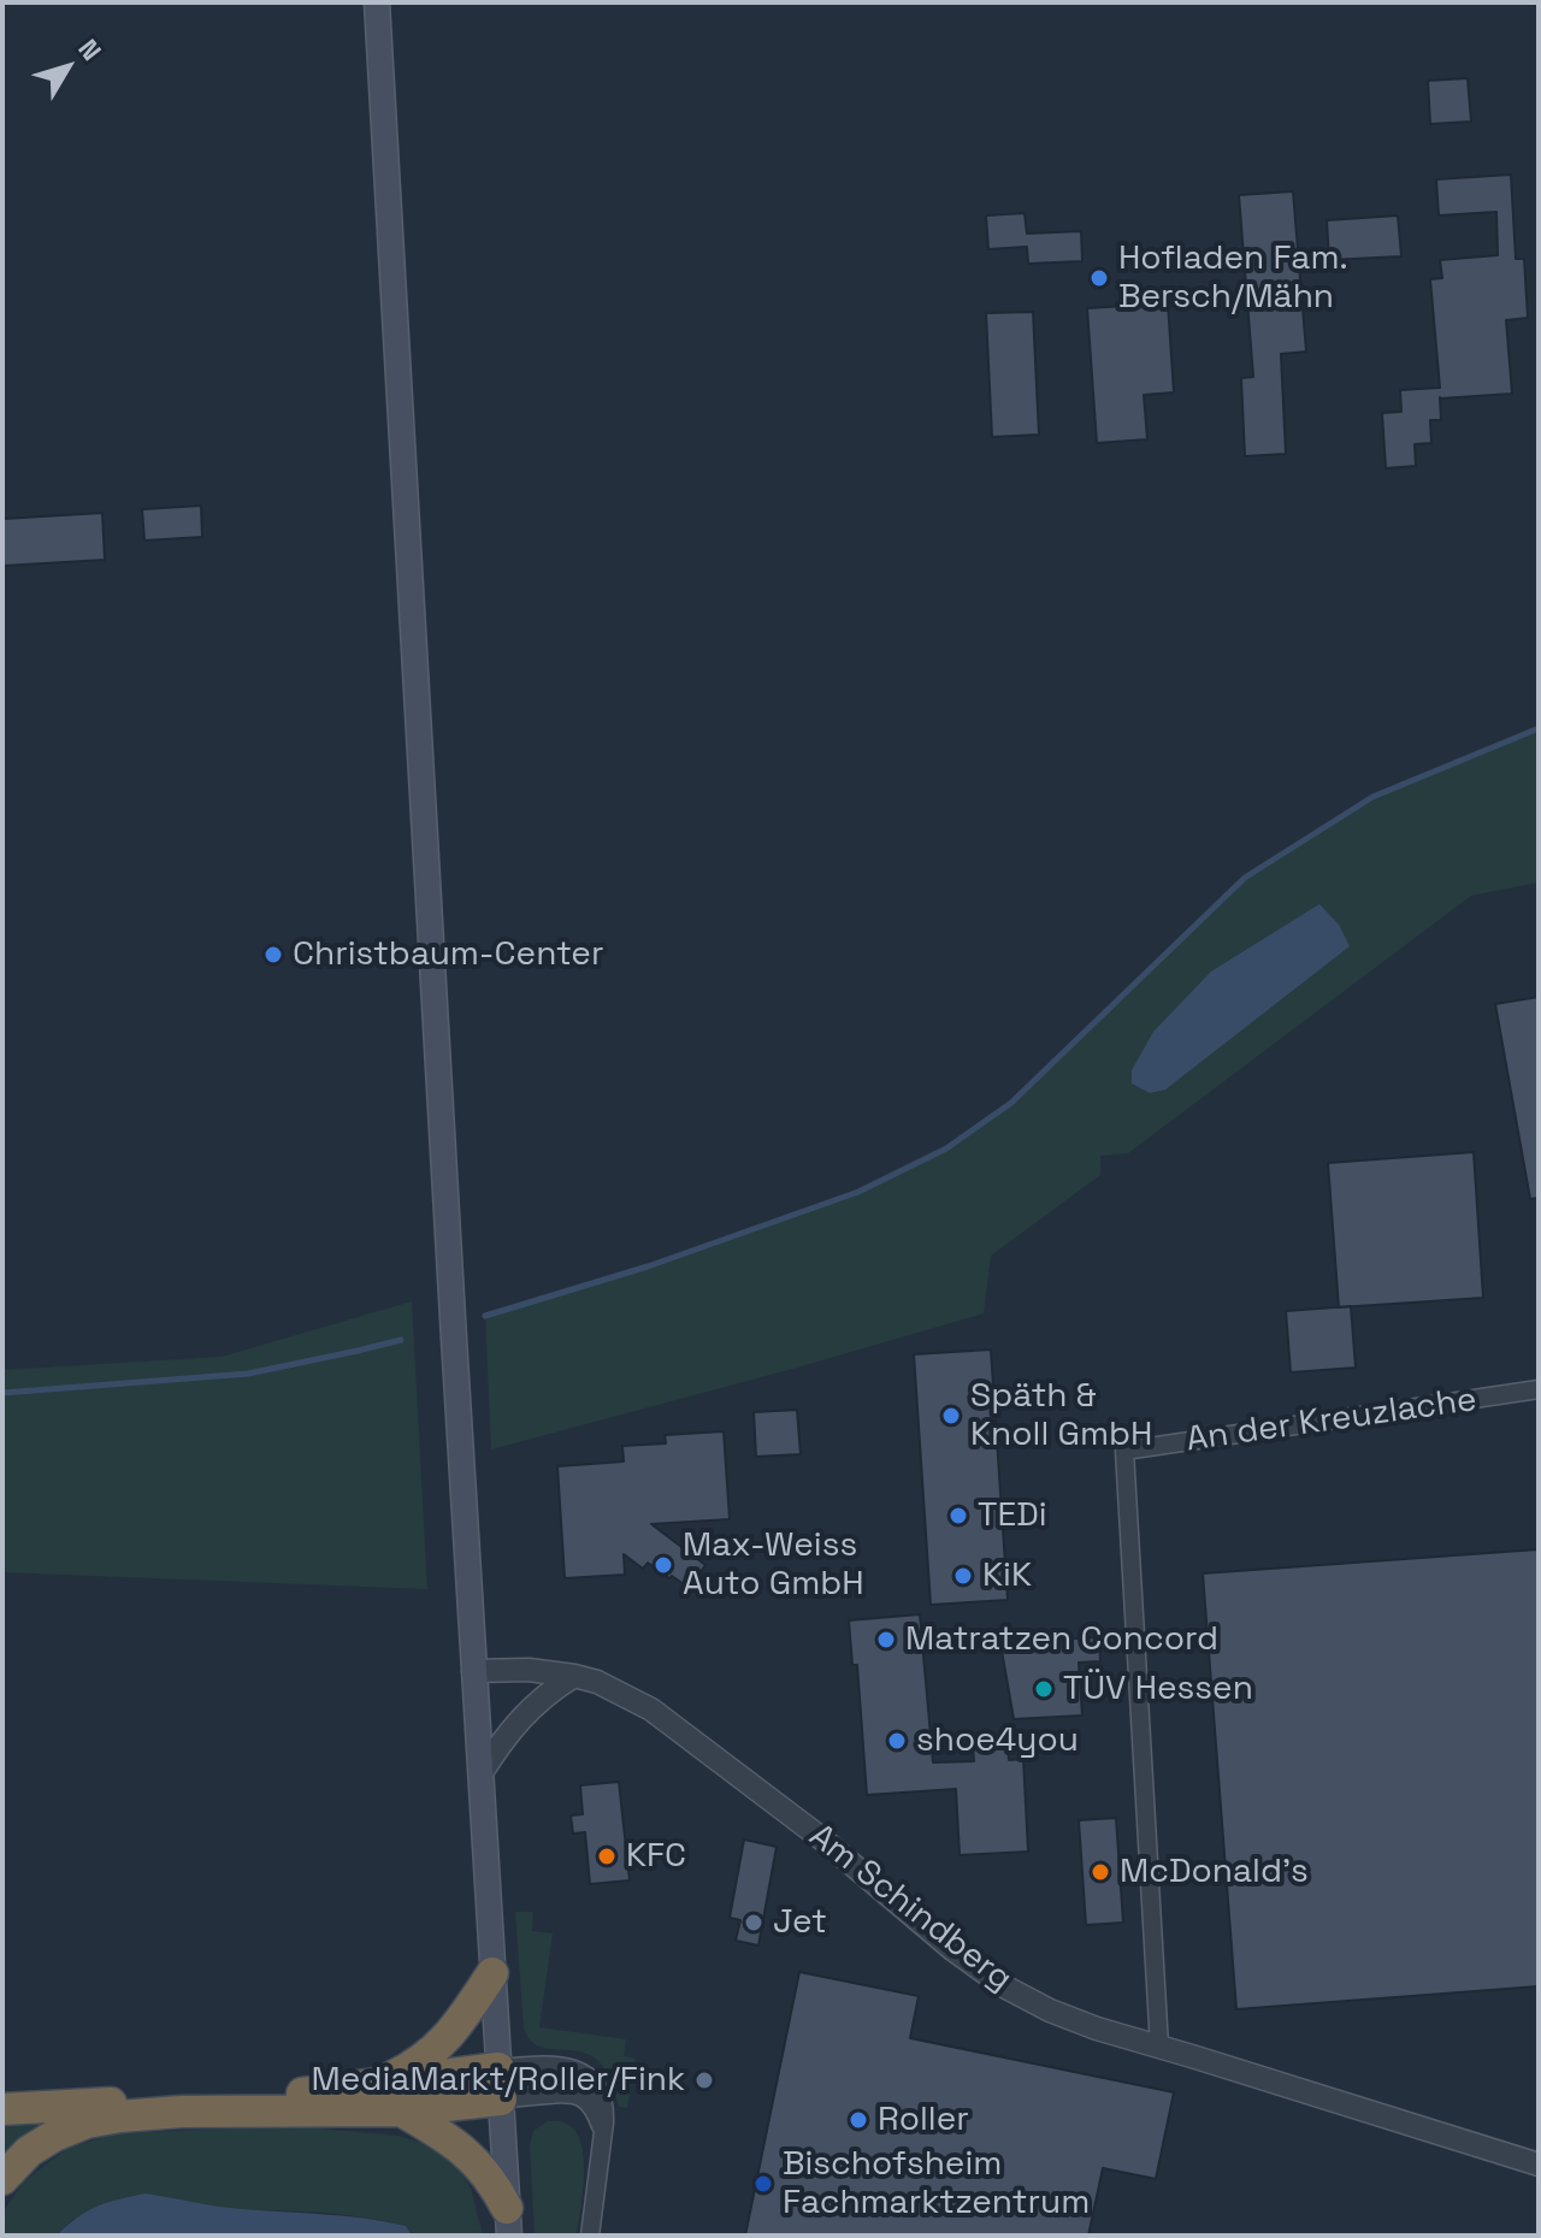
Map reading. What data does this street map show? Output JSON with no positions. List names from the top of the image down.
{
  "streets": {
    "street": ["An der Kreuzlache", "Am Schindberg"]
  },
  "crossings": [
    ["An der Kreuzlache", "Am Schindberg"]
  ],
  "places": [
    "Hofladen Fam. Bersch/Mähn",
    "Christbaum-Center",
    "Späth & Knoll GmbH",
    "TEDi",
    "Max-Weiss Auto GmbH",
    "KiK",
    "Matratzen Concord",
    "TÜV Hessen",
    "shoe4you",
    "KFC",
    "McDonald's",
    "Jet",
    "MediaMarkt/Roller/Fink",
    "Roller",
    "Bischofsheim Fachmarktzentrum"
  ],
  "north": "top right"
}
